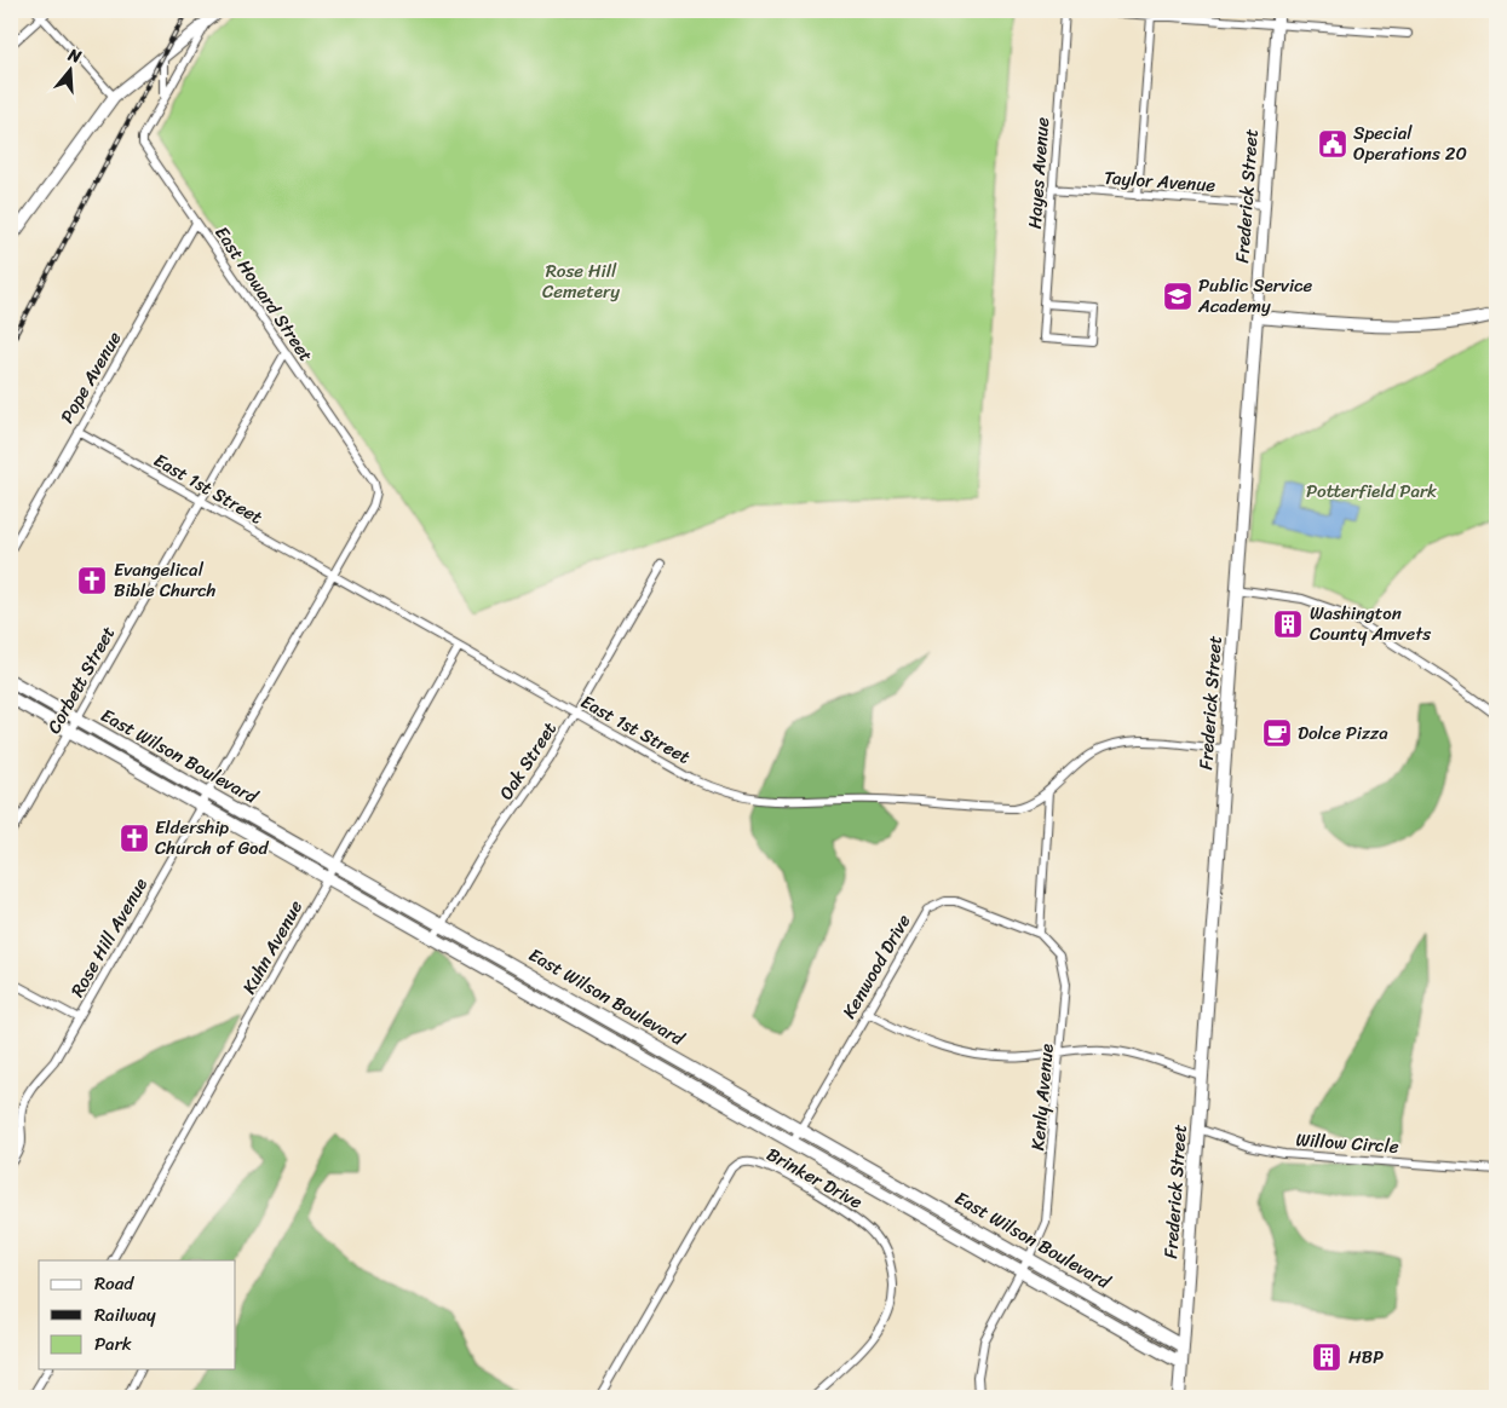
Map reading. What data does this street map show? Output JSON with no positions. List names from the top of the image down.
{
  "streets": {
    "main road": ["Frederick Street", "East Wilson Boulevard"],
    "street": [
      "Hayes Avenue",
      "Taylor Avenue",
      "East Howard Street",
      "Pope Avenue",
      "East 1st Street",
      "Corbett Street",
      "Oak Street",
      "Rose Hill Avenue",
      "Kuhn Avenue",
      "Kenwood Drive",
      "Kenly Avenue",
      "Willow Circle",
      "Brinker Drive"
    ]
  },
  "crossings": [
    ["Hayes Avenue", "Taylor Avenue"],
    ["Taylor Avenue", "Frederick Street"],
    ["Frederick Street", "East 1st Street"],
    ["Frederick Street", "East Wilson Boulevard"],
    ["Frederick Street", "Willow Circle"],
    ["East Howard Street", "Pope Avenue"],
    ["East Howard Street", "Corbett Street"],
    ["East Howard Street", "Rose Hill Avenue"],
    ["Pope Avenue", "East 1st Street"],
    ["East 1st Street", "Corbett Street"],
    ["East 1st Street", "Oak Street"],
    ["East 1st Street", "Rose Hill Avenue"],
    ["East 1st Street", "Kuhn Avenue"],
    ["Corbett Street", "East Wilson Boulevard"],
    ["East Wilson Boulevard", "Oak Street"],
    ["East Wilson Boulevard", "Rose Hill Avenue"],
    ["East Wilson Boulevard", "Kuhn Avenue"],
    ["East Wilson Boulevard", "Kenwood Drive"],
    ["East Wilson Boulevard", "Kenly Avenue"],
    ["Kenwood Drive", "Kenly Avenue"]
  ],
  "parks": ["Rose Hill Cemetery", "Potterfield Park"],
  "places": {
    "public building": ["Special Operations 20"],
    "school or university": ["Public Service Academy"],
    "church": ["Evangelical Bible Church", "Eldership Church of God"],
    "building": ["Washington County Amvets", "HBP"],
    "cafe": ["Dolce Pizza"]
  },
  "legend": ["Road", "Railway", "Park"],
  "north": "top"
}
